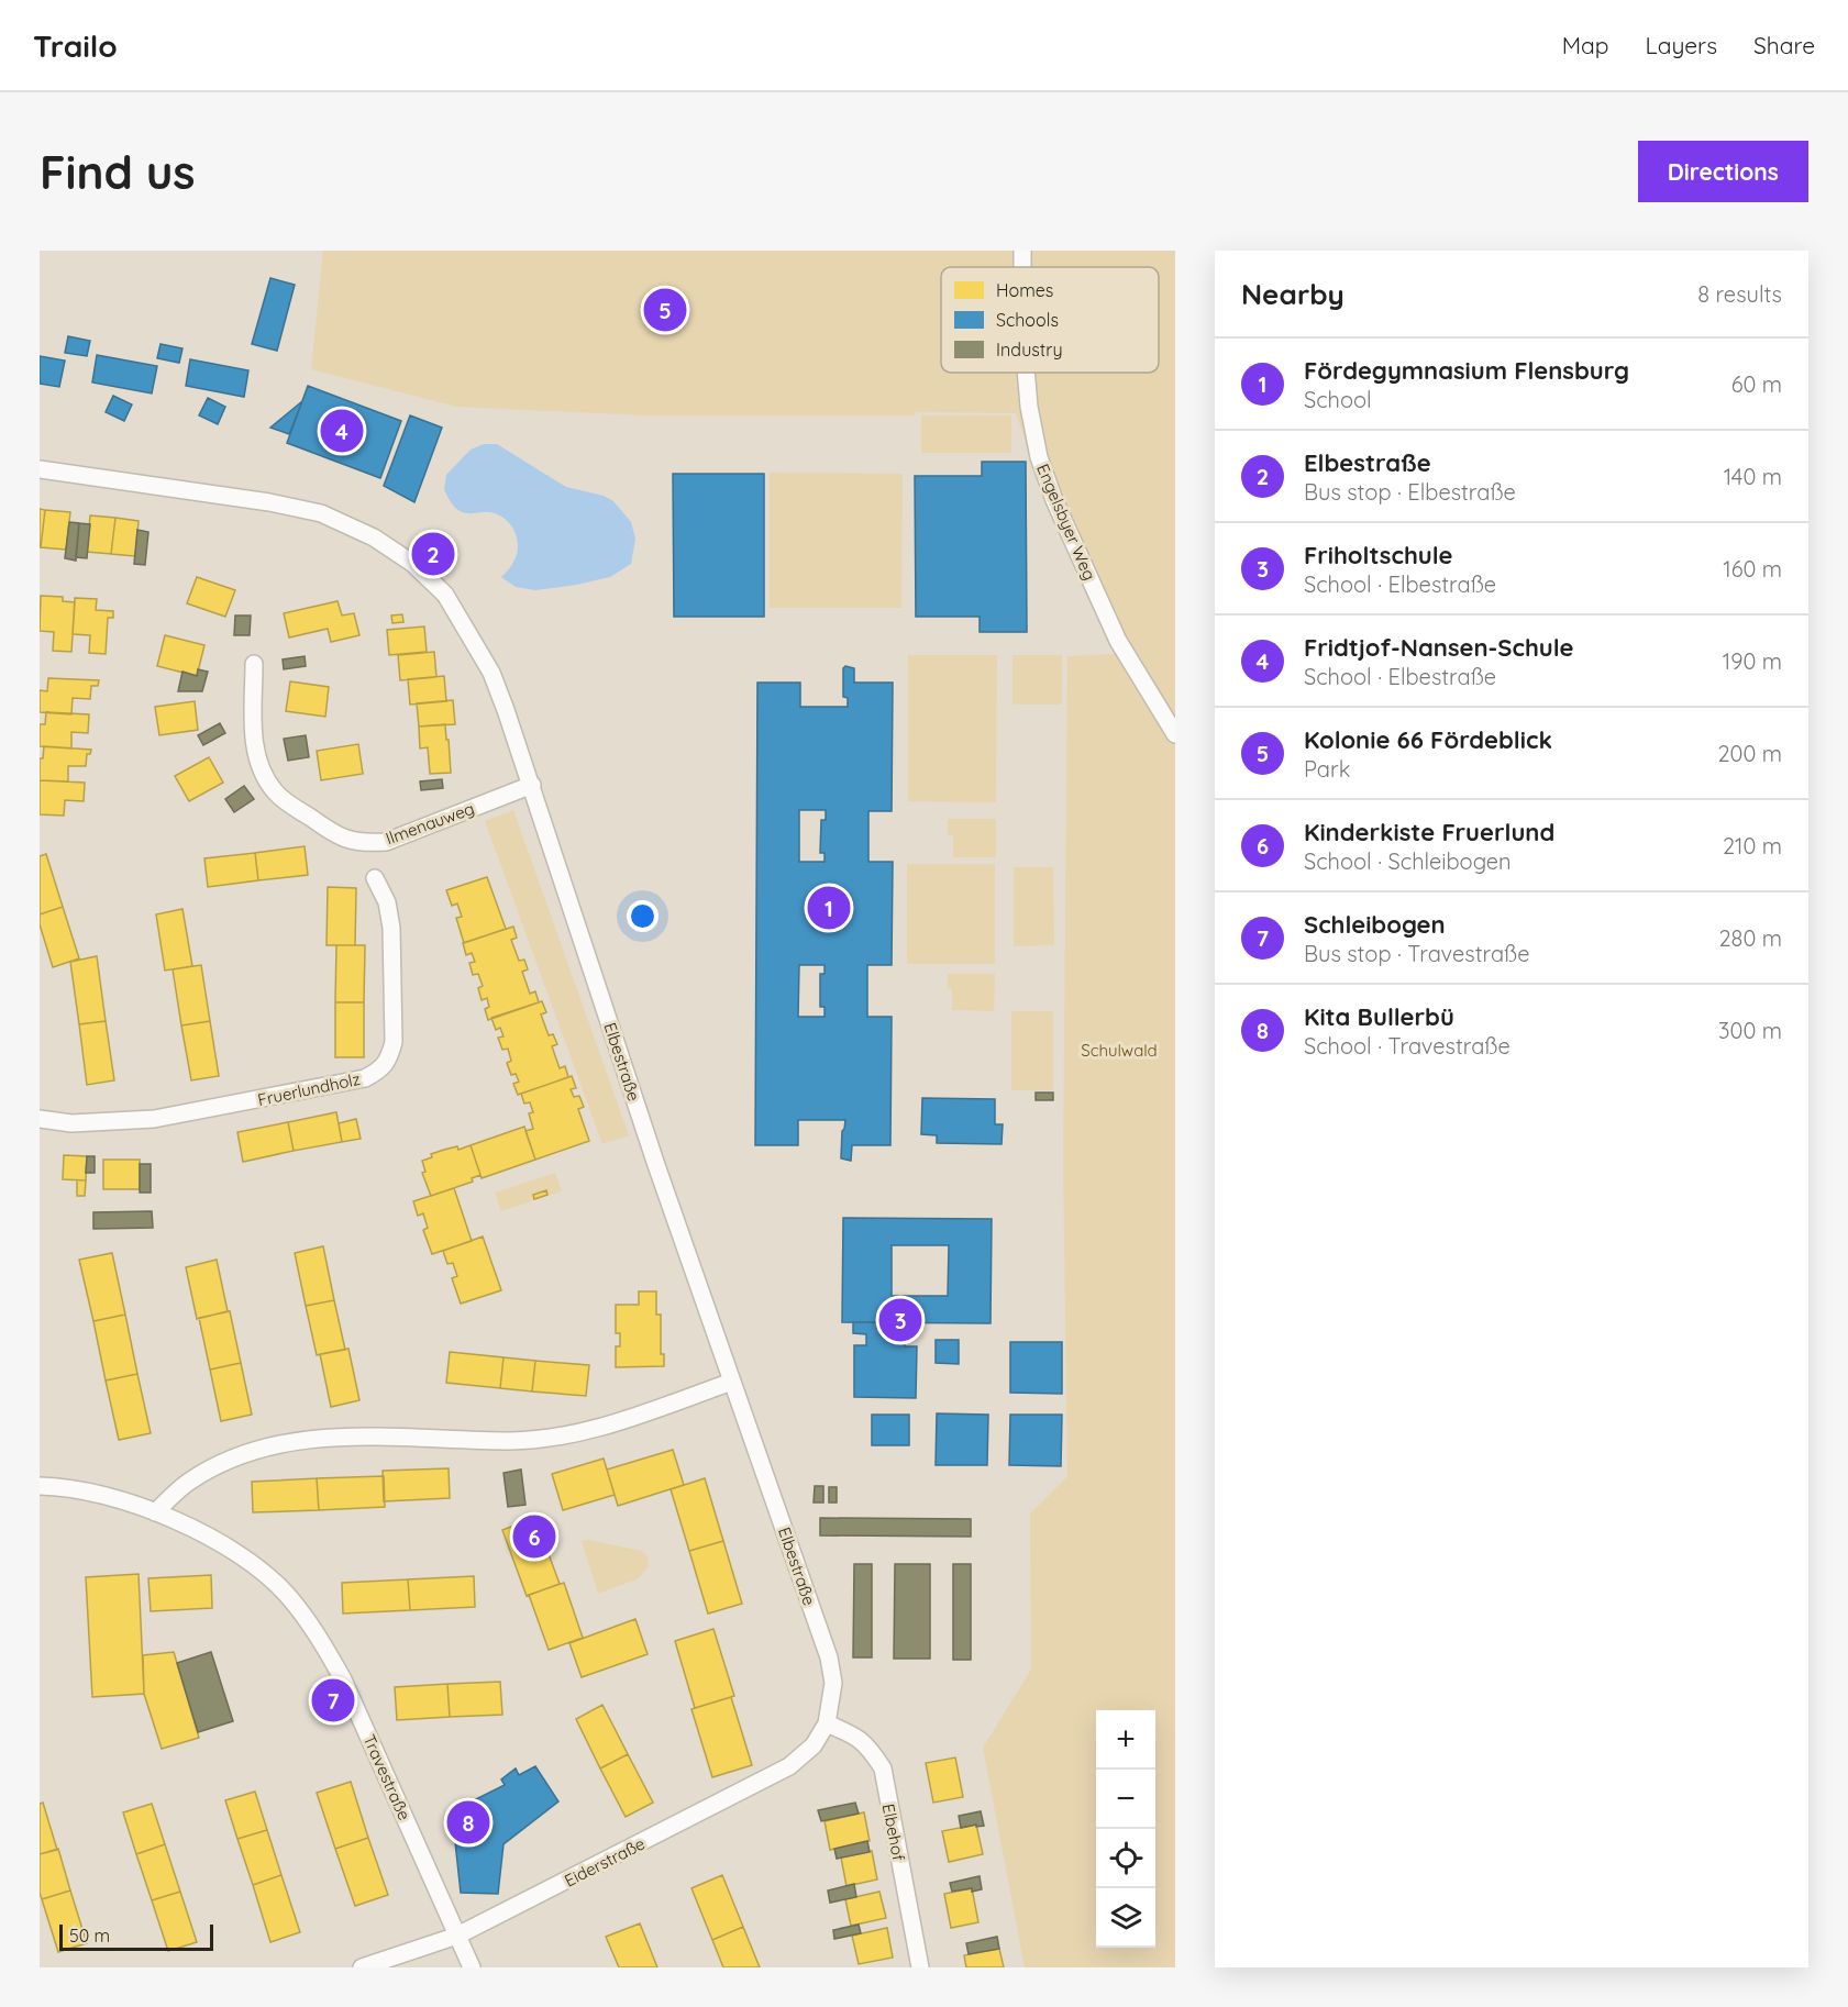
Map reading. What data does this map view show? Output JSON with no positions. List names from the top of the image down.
{
  "streets": {
    "street": [
      "Engelsbyer Weg",
      "Ilmenauweg",
      "Elbestraße",
      "Fruerlundholz",
      "Travestraße",
      "Elbehof",
      "Eiderstraße"
    ]
  },
  "crossings": [
    ["Ilmenauweg", "Elbestraße"],
    ["Elbestraße", "Elbehof"],
    ["Elbestraße", "Eiderstraße"],
    ["Travestraße", "Eiderstraße"],
    ["Elbehof", "Eiderstraße"]
  ],
  "parks": ["Schulwald"],
  "legend": ["Homes", "Schools", "Industry"],
  "scale_bar": "50 m",
  "page": {
    "header": "Trailo",
    "nav": ["Map", "Layers", "Share"],
    "buttons": "Directions",
    "title": "Find us",
    "heading": ["Nearby", "8 results"],
    "pins": [
      "5",
      "4",
      "2",
      "1",
      "3",
      "6",
      "7",
      "8"
    ],
    "list": [
      {
        "mark": "1",
        "name": "Fördegymnasium Flensburg",
        "note": "School",
        "value": "60 m"
      },
      {
        "mark": "2",
        "name": "Elbestraße",
        "note": "Bus stop · Elbestraße",
        "value": "140 m"
      },
      {
        "mark": "3",
        "name": "Friholtschule",
        "note": "School · Elbestraße",
        "value": "160 m"
      },
      {
        "mark": "4",
        "name": "Fridtjof-Nansen-Schule",
        "note": "School · Elbestraße",
        "value": "190 m"
      },
      {
        "mark": "5",
        "name": "Kolonie 66 Fördeblick",
        "note": "Park",
        "value": "200 m"
      },
      {
        "mark": "6",
        "name": "Kinderkiste Fruerlund",
        "note": "School · Schleibogen",
        "value": "210 m"
      },
      {
        "mark": "7",
        "name": "Schleibogen",
        "note": "Bus stop · Travestraße",
        "value": "280 m"
      },
      {
        "mark": "8",
        "name": "Kita Bullerbü",
        "note": "School · Travestraße",
        "value": "300 m"
      }
    ],
    "map_buttons": ["+", "−"],
    "scale": "50 m"
  }
}
